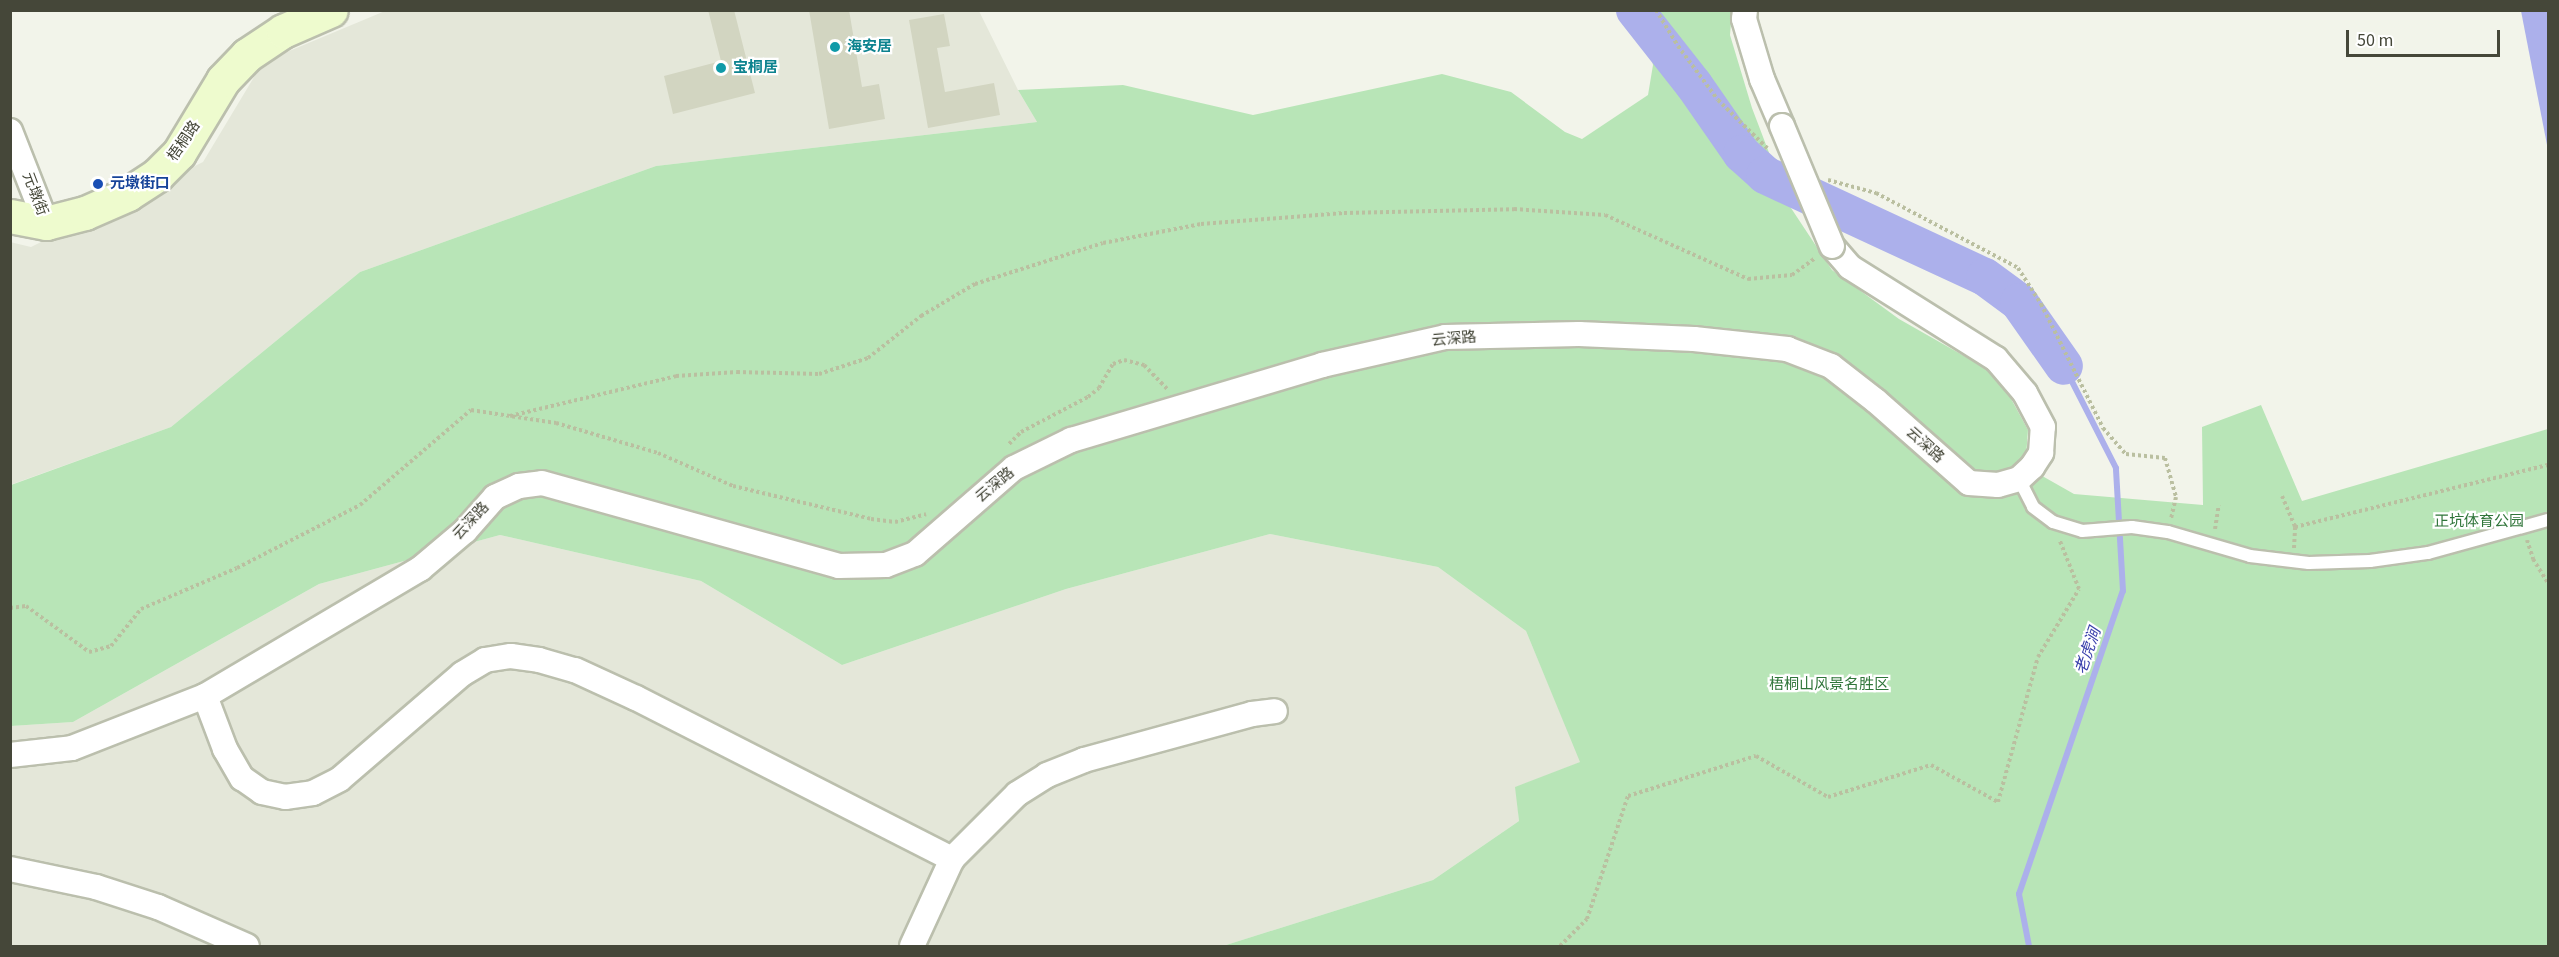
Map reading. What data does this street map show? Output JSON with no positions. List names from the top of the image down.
{
  "streets": {
    "street": ["梧桐路", "元墩街", "云深路"]
  },
  "crossings": [
    ["梧桐路", "元墩街"]
  ],
  "water": ["老虎涧"],
  "parks": ["正坑体育公园", "梧桐山风景名胜区"],
  "places": ["海安居", "宝桐居", "元墩街口"],
  "scale_bar": "50 m"
}
